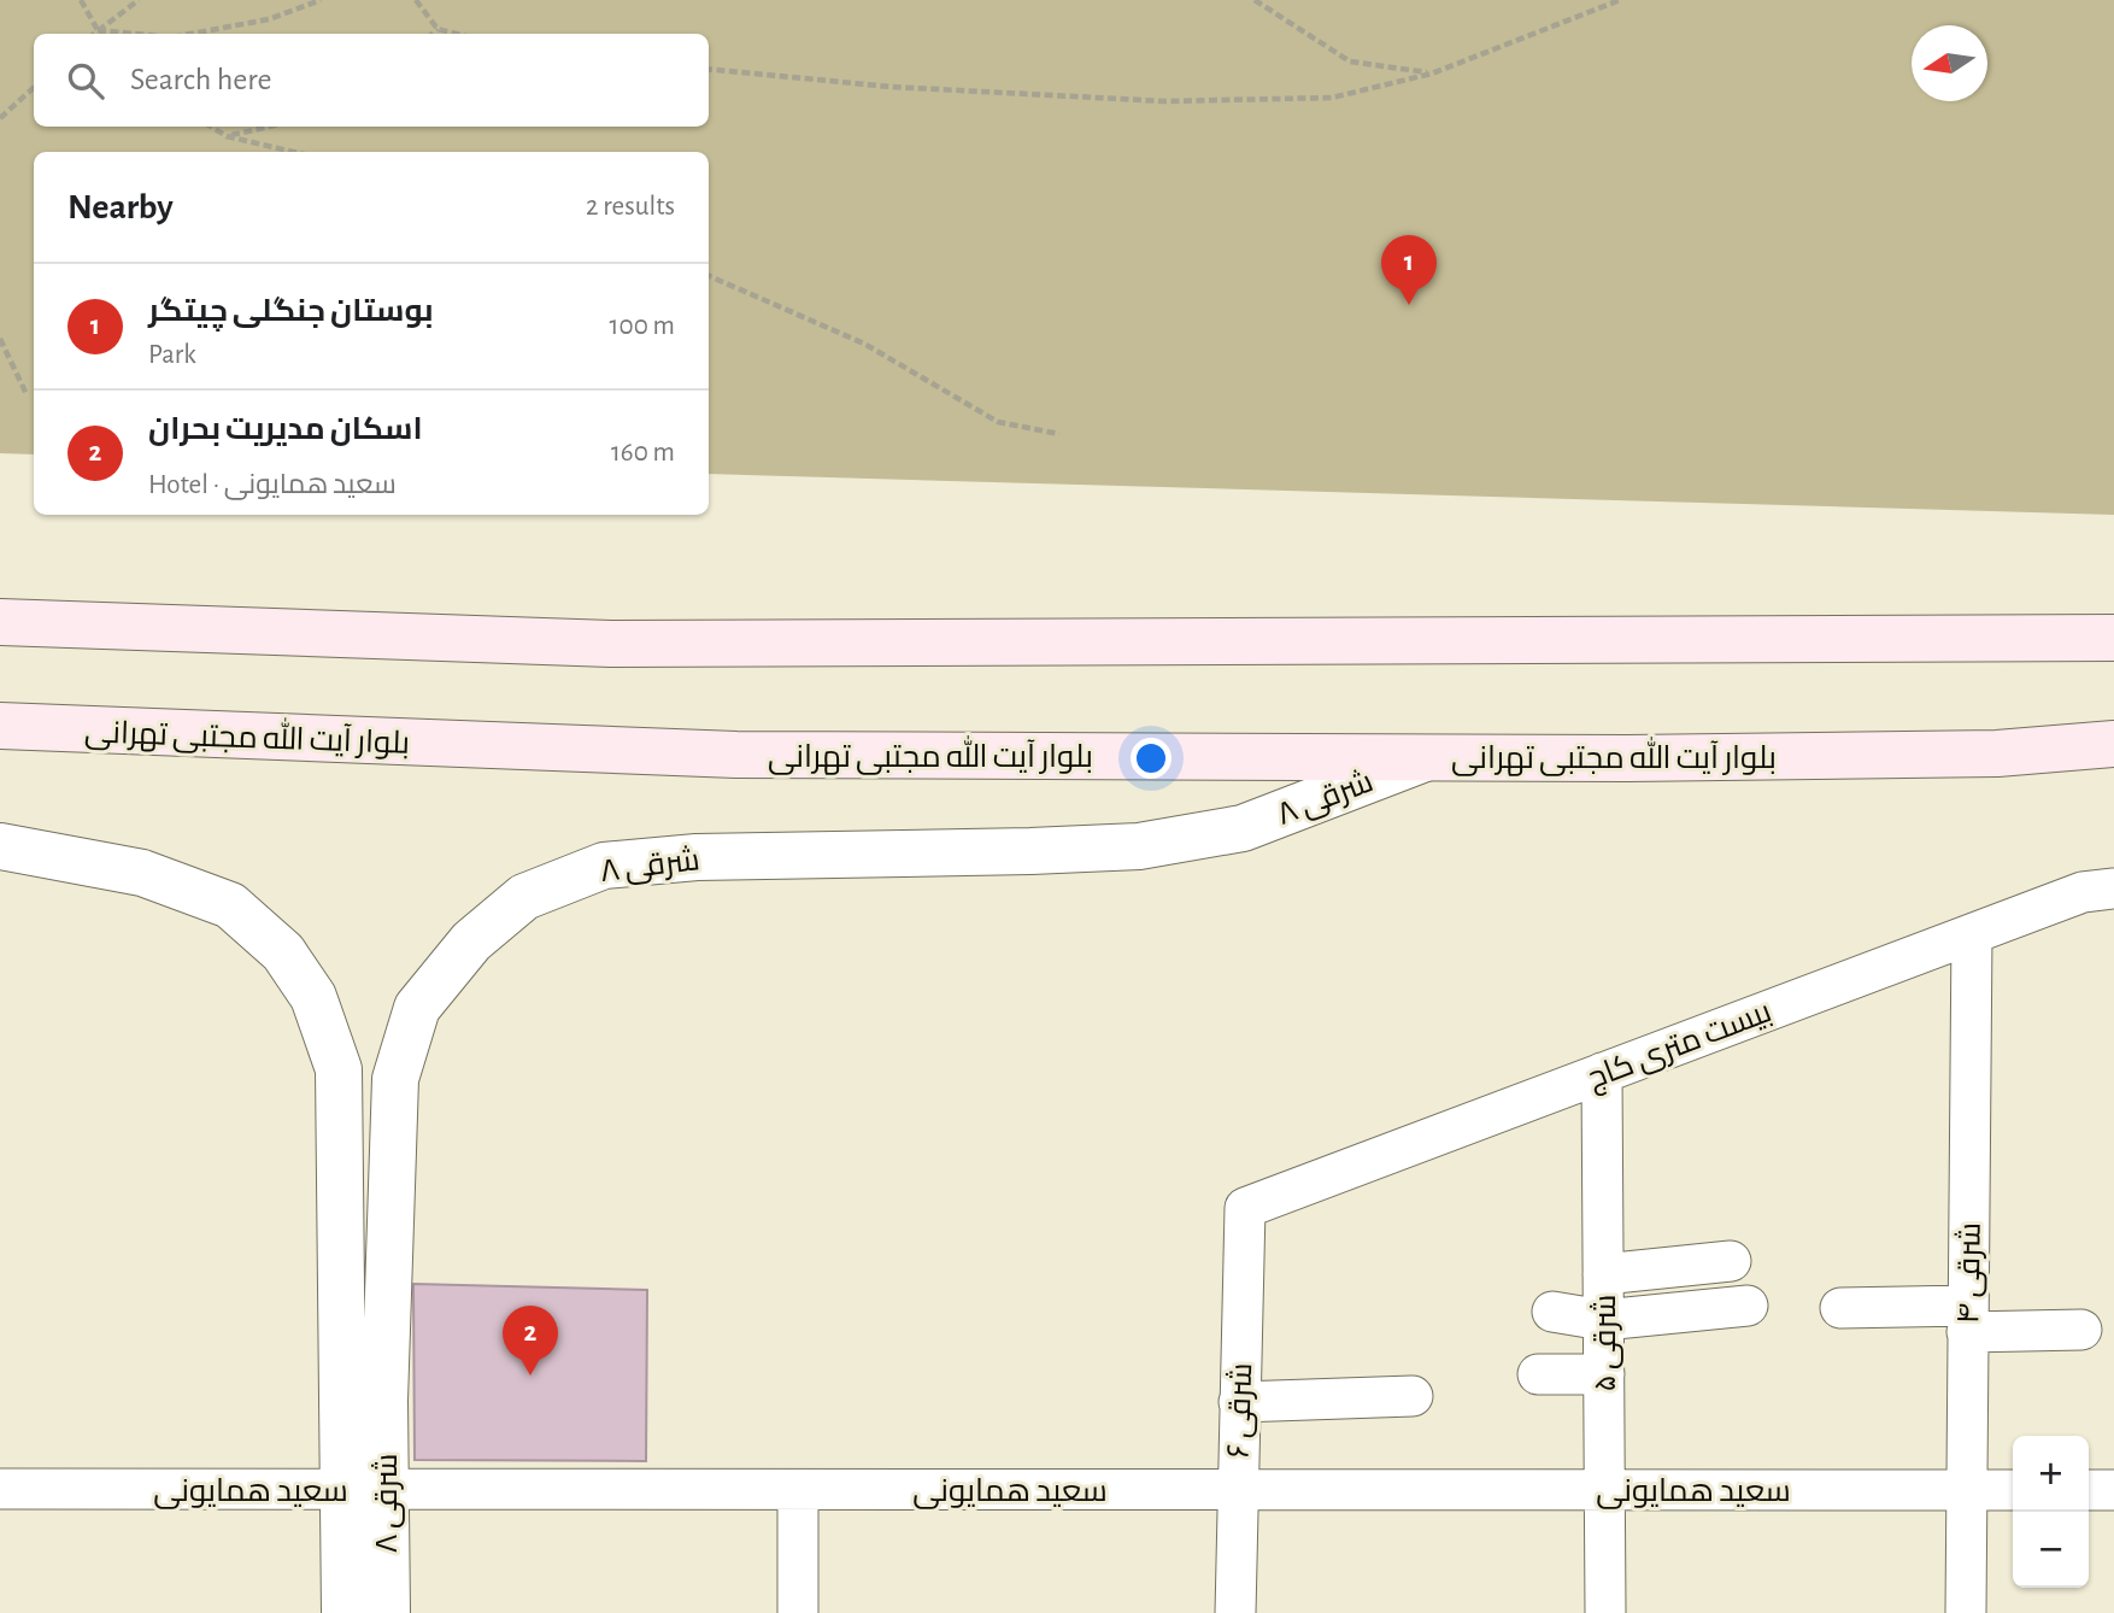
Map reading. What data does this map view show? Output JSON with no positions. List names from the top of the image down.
{
  "streets": {
    "main road": ["بلوار آیت الله مجتبی تهرانی"],
    "street": [
      "۸ شرقی",
      "بیست متری کاج",
      "۴ شرقی",
      "۵ شرقی",
      "۶ شرقی",
      "سعید همایونی"
    ]
  },
  "crossings": [
    ["بلوار آیت الله مجتبی تهرانی", "۸ شرقی"],
    ["۸ شرقی", "سعید همایونی"],
    ["بیست متری کاج", "۴ شرقی"],
    ["بیست متری کاج", "۵ شرقی"],
    ["بیست متری کاج", "۶ شرقی"],
    ["۴ شرقی", "سعید همایونی"],
    ["۵ شرقی", "سعید همایونی"],
    ["۶ شرقی", "سعید همایونی"]
  ],
  "north": "left",
  "page": {
    "search": "Search here",
    "heading": ["Nearby", "2 results"],
    "pins": ["1", "2"],
    "list": [
      {
        "mark": "1",
        "name": "بوستان جنگلی چیتگر",
        "note": "Park",
        "value": "100 m"
      },
      {
        "mark": "2",
        "name": "اسکان مدیریت بحران",
        "note": "Hotel · سعید همایونی",
        "value": "160 m"
      }
    ],
    "map_buttons": ["+", "−"]
  }
}
